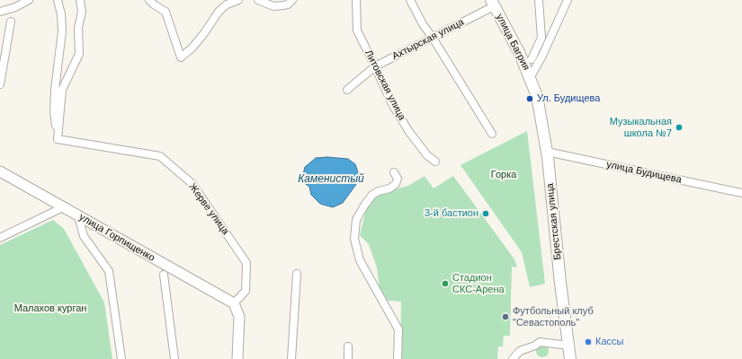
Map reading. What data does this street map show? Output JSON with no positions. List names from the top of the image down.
{
  "streets": {
    "main road": ["улица Багрия", "Брестская улица", "улица Горпищенко"],
    "street": [
      "Ахтырская улица",
      "Литовская улица",
      "улица Будищева",
      "Жерве улица"
    ]
  },
  "crossings": [
    ["Ахтырская улица", "улица Багрия"],
    ["Ахтырская улица", "Литовская улица"],
    ["улица Багрия", "Брестская улица"],
    ["улица Будищева", "Брестская улица"],
    ["Жерве улица", "улица Горпищенко"]
  ],
  "water": ["Каменистый"],
  "parks": ["Горка", "Малахов курган"],
  "places": [
    "Ул. Будищева",
    "Музыкальная школа №7",
    "3-й бастион",
    "Стадион СКС-Арена",
    "Футбольный клуб \"Севастополь\"",
    "Кассы"
  ]
}
